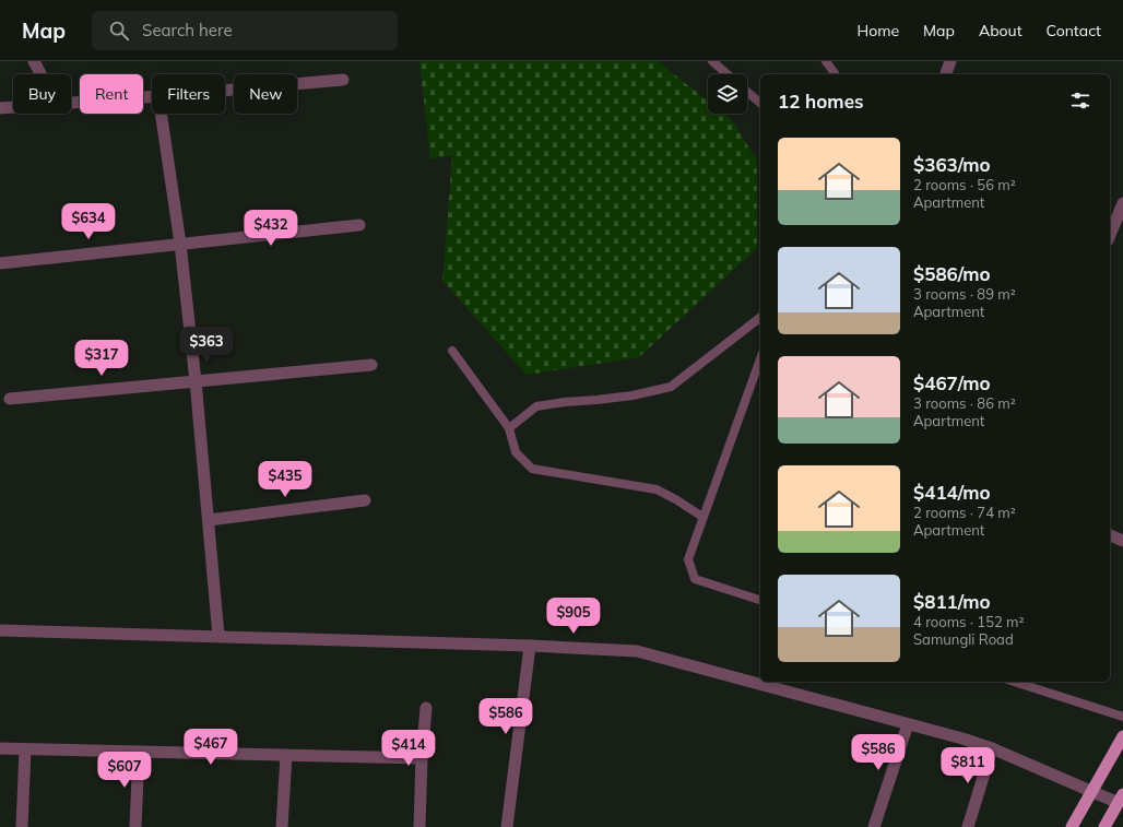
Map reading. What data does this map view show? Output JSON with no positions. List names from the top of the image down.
{
  "page": {
    "header": "Map",
    "search": "Search here",
    "nav": [
      "Home",
      "Map",
      "About",
      "Contact"
    ],
    "chip": [
      "Buy",
      "Rent",
      "Filters",
      "New"
    ],
    "heading": "12 homes",
    "list": [
      {
        "name": "$363/mo",
        "note": "2 rooms · 56 m² · Apartment"
      },
      {
        "name": "$586/mo",
        "note": "3 rooms · 89 m² · Apartment"
      },
      {
        "name": "$467/mo",
        "note": "3 rooms · 86 m² · Apartment"
      },
      {
        "name": "$414/mo",
        "note": "2 rooms · 74 m² · Apartment"
      },
      {
        "name": "$811/mo",
        "note": "4 rooms · 152 m² · Samungli Road"
      }
    ],
    "price": [
      "$634",
      "$432",
      "$363",
      "$317",
      "$435",
      "$905",
      "$586",
      "$467",
      "$414",
      "$586",
      "$811",
      "$607"
    ]
  }
}
